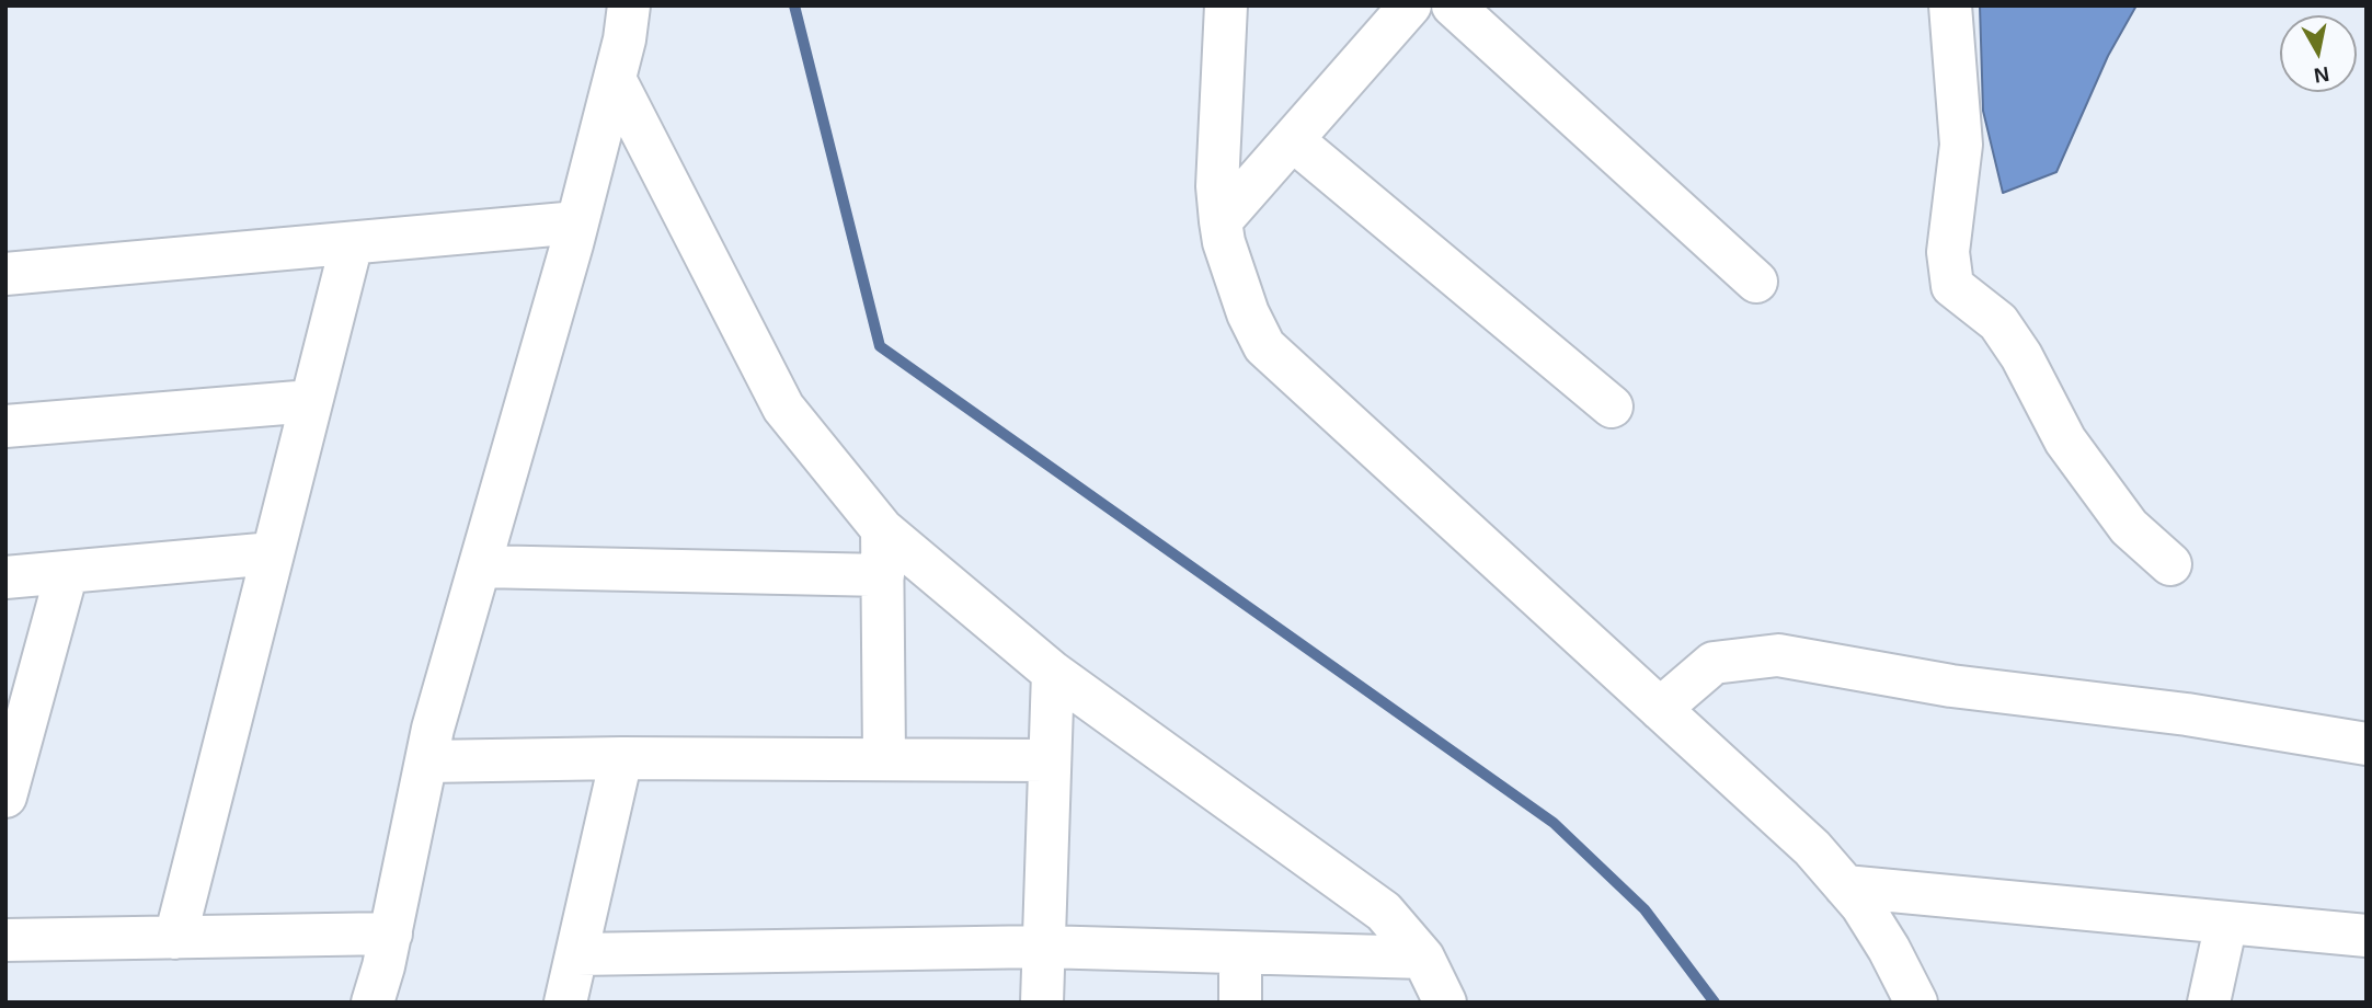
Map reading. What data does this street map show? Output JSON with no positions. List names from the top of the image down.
{
  "north": "bottom"
}
